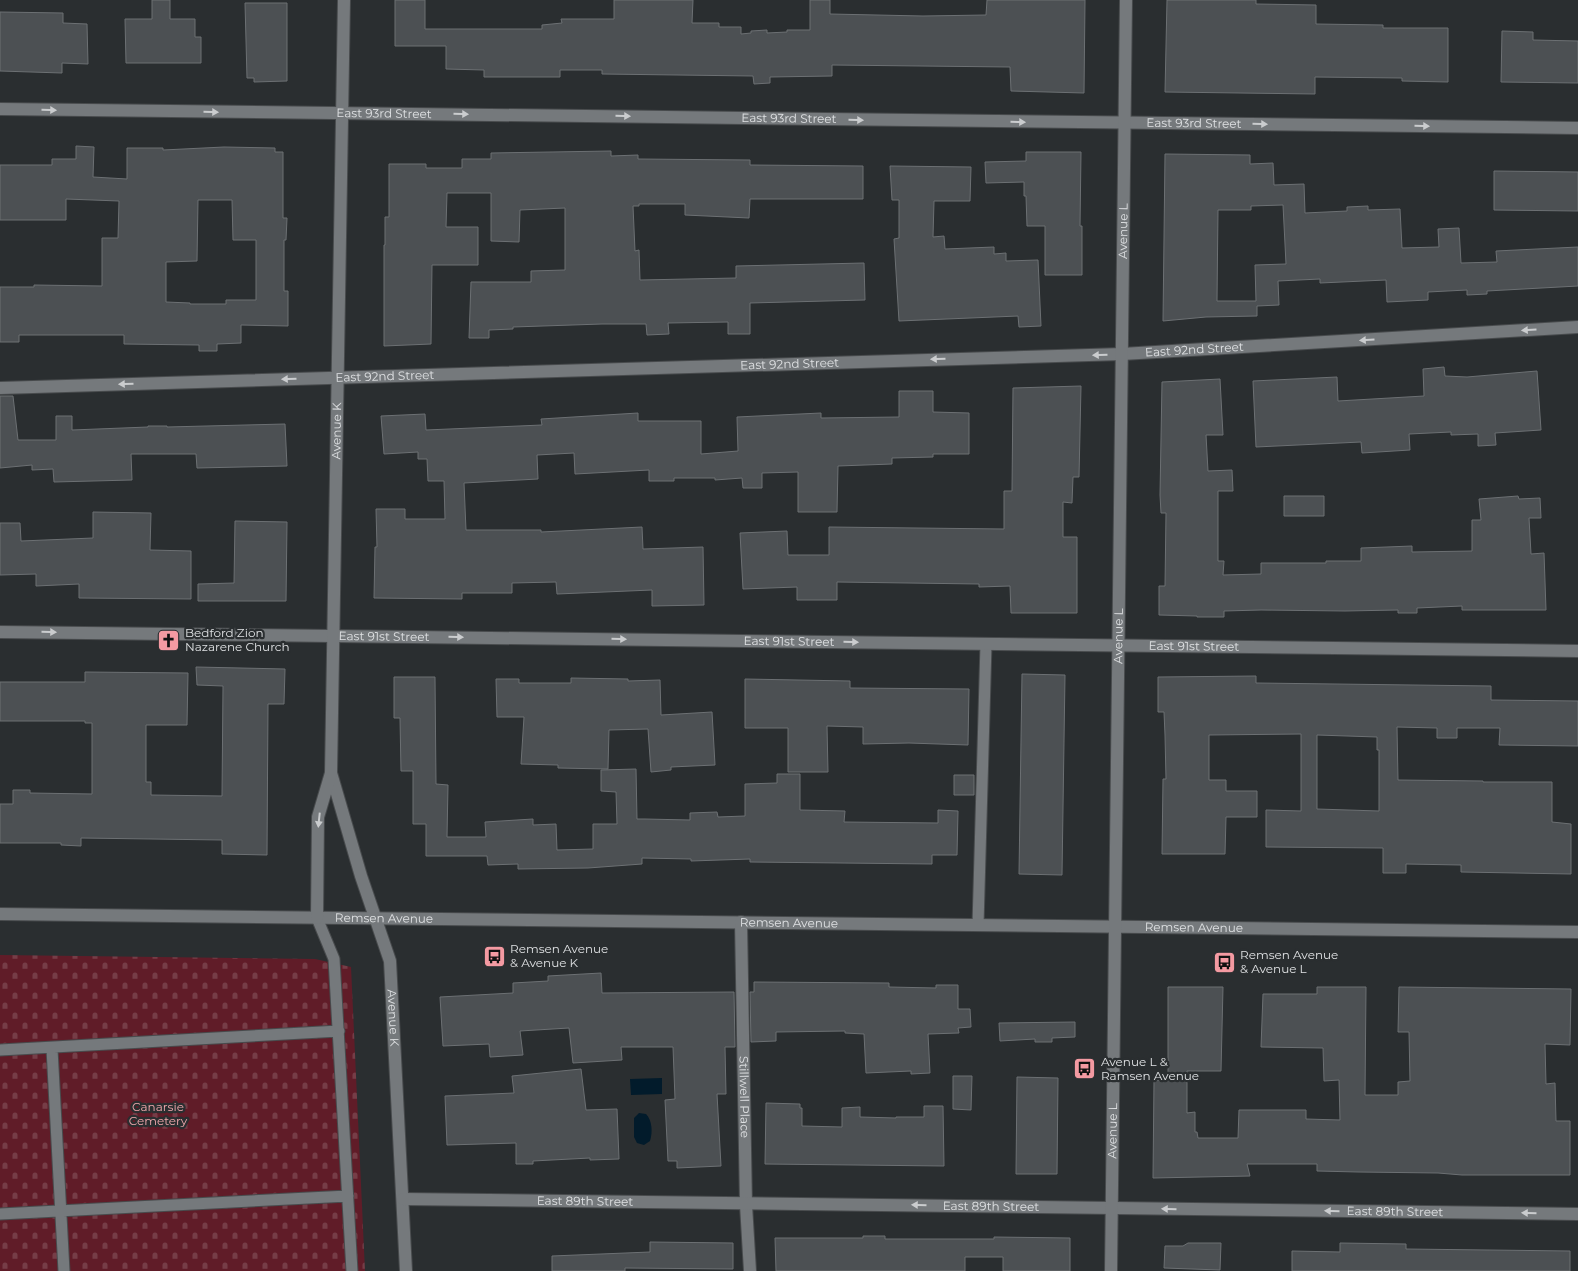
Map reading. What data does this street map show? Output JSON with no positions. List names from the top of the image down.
{
  "streets": {
    "street": [
      "East 93rd Street",
      "Avenue L",
      "East 92nd Street",
      "Avenue K",
      "East 91st Street",
      "Remsen Avenue",
      "Stillwell Place",
      "East 89th Street"
    ]
  },
  "crossings": [
    ["East 93rd Street", "Avenue L"],
    ["East 93rd Street", "Avenue K"],
    ["Avenue L", "East 92nd Street"],
    ["Avenue L", "East 91st Street"],
    ["Avenue L", "Remsen Avenue"],
    ["Avenue L", "East 89th Street"],
    ["East 92nd Street", "Avenue K"],
    ["Avenue K", "East 91st Street"],
    ["Avenue K", "Remsen Avenue"],
    ["Avenue K", "East 89th Street"],
    ["Remsen Avenue", "Stillwell Place"],
    ["Stillwell Place", "East 89th Street"]
  ],
  "one_way": [
    "East 93rd Street",
    "East 92nd Street",
    "East 91st Street",
    "East 89th Street"
  ],
  "parks": ["Canarsie Cemetery"],
  "places": {
    "church": ["Bedford Zion Nazarene Church"],
    "bus stop": ["Remsen Avenue & Avenue K", "Remsen Avenue & Avenue L", "Avenue L & Ramsen Avenue"]
  }
}
